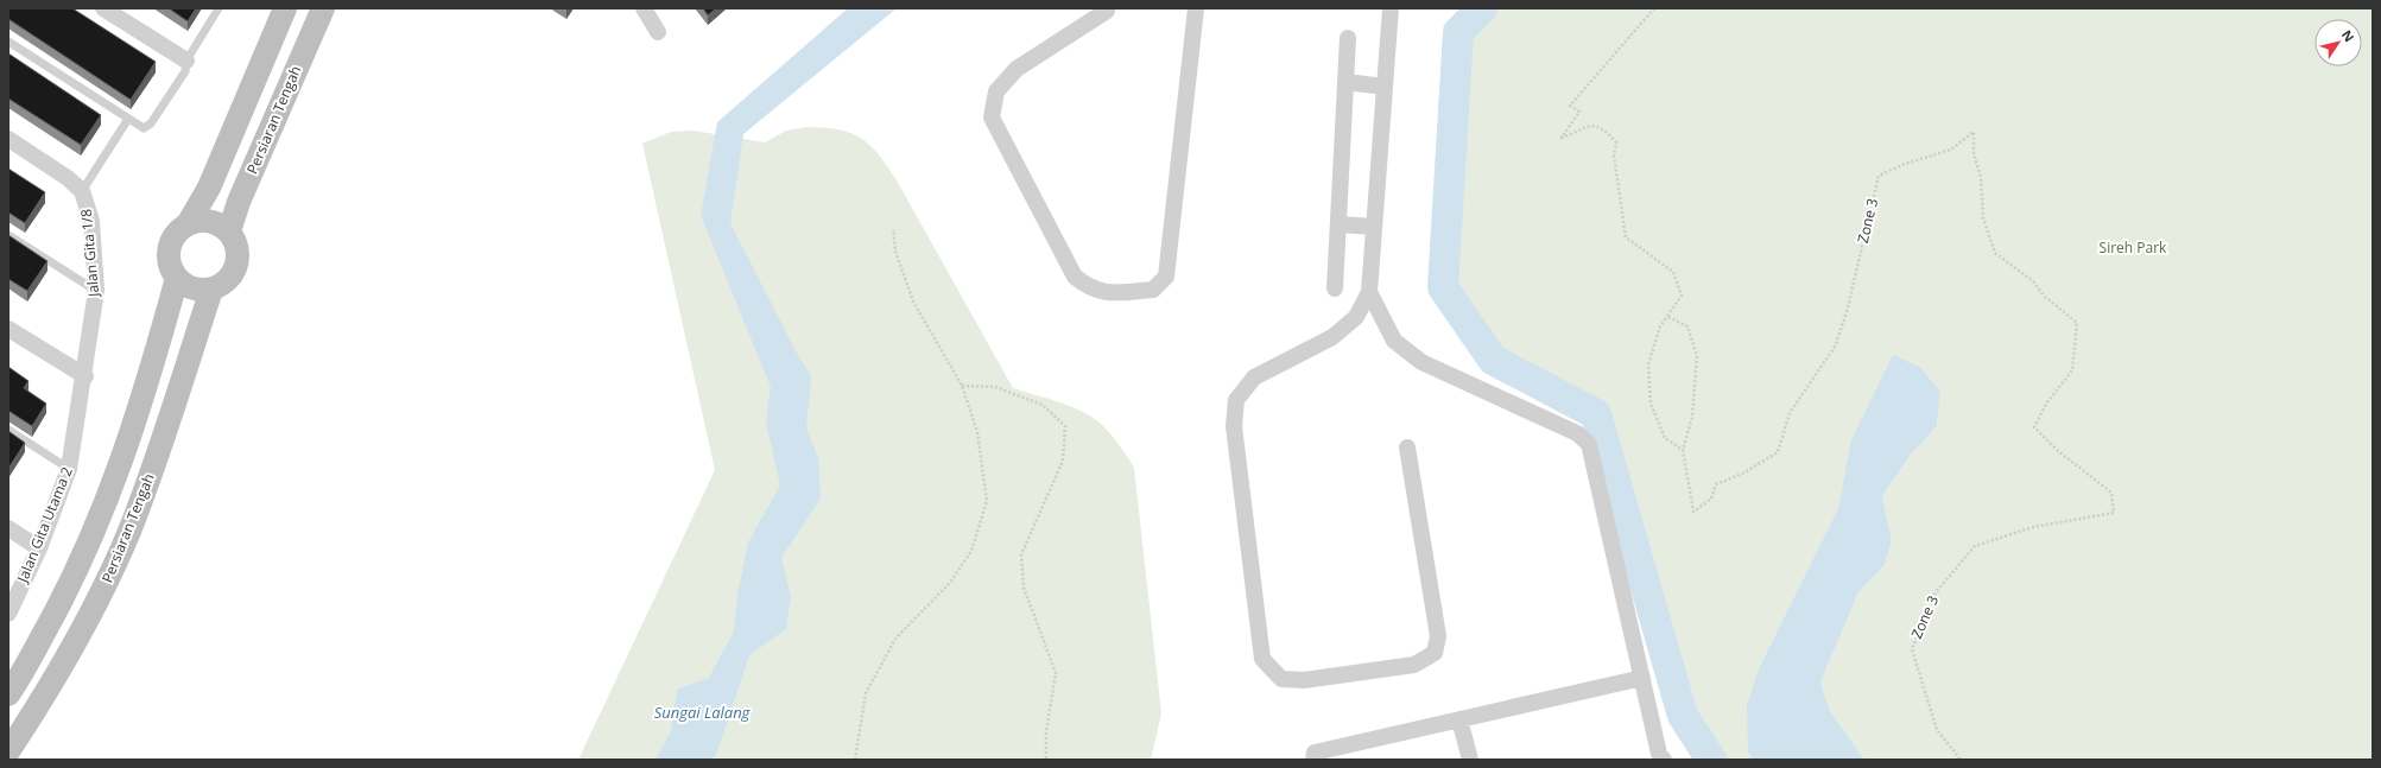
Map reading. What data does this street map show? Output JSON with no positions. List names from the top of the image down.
{
  "streets": {
    "street": ["Persiaran Tengah", "Jalan Gita 1/8", "Jalan Gita Utama 2"],
    "path": ["Zone 3"]
  },
  "crossings": [
    ["Jalan Gita 1/8", "Jalan Gita Utama 2"]
  ],
  "water": ["Sungai Lalang"],
  "parks": ["Sireh Park"],
  "north": "top right"
}
